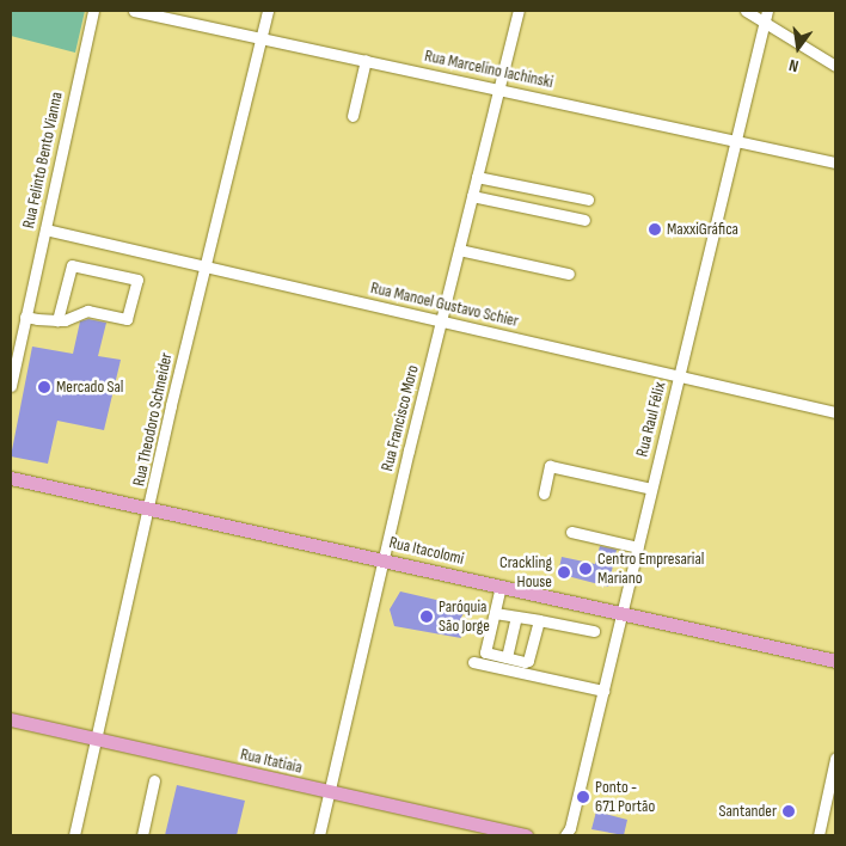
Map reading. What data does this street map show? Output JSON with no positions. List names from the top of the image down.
{
  "streets": {
    "main road": ["Rua Itacolomi", "Rua Itatiaia"],
    "street": [
      "Rua Marcelino Iachinski",
      "Rua Felinto Bento Vianna",
      "Rua Manoel Gustavo Schier",
      "Rua Francisco Moro",
      "Rua Theodoro Schneider",
      "Rua Raul Félix"
    ]
  },
  "crossings": [
    ["Rua Marcelino Iachinski", "Rua Francisco Moro"],
    ["Rua Marcelino Iachinski", "Rua Theodoro Schneider"],
    ["Rua Marcelino Iachinski", "Rua Raul Félix"],
    ["Rua Felinto Bento Vianna", "Rua Manoel Gustavo Schier"],
    ["Rua Manoel Gustavo Schier", "Rua Francisco Moro"],
    ["Rua Manoel Gustavo Schier", "Rua Theodoro Schneider"],
    ["Rua Manoel Gustavo Schier", "Rua Raul Félix"],
    ["Rua Francisco Moro", "Rua Itacolomi"],
    ["Rua Francisco Moro", "Rua Itatiaia"],
    ["Rua Theodoro Schneider", "Rua Itacolomi"],
    ["Rua Theodoro Schneider", "Rua Itatiaia"],
    ["Rua Raul Félix", "Rua Itacolomi"]
  ],
  "places": [
    "MaxxiGráfica",
    "Mercado Sal",
    "Centro Empresarial Mariano",
    "Crackling House",
    "Paróquia São Jorge",
    "Ponto - 671 Portão",
    "Santander"
  ],
  "north": "bottom"
}
